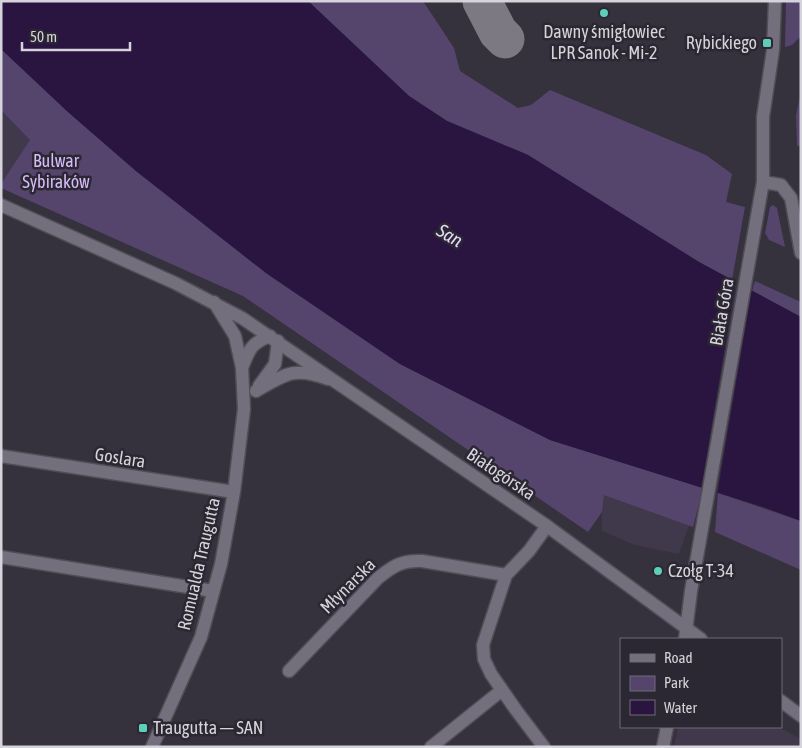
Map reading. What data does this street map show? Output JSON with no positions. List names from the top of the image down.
{
  "streets": {
    "street": [
      "Biała Góra",
      "Goslara",
      "Białogórska",
      "Romualda Traugutta",
      "Młynarska"
    ]
  },
  "crossings": [
    ["Biała Góra", "Białogórska"],
    ["Goslara", "Romualda Traugutta"],
    ["Białogórska", "Romualda Traugutta"]
  ],
  "water": ["San"],
  "parks": ["Bulwar Sybiraków"],
  "places": {
    "other": ["Dawny śmigłowiec LPR Sanok - Mi-2", "Czołg T-34"],
    "transit": ["Rybickiego", "Traugutta — SAN"]
  },
  "legend": ["Road", "Park", "Water"],
  "scale_bar": "50 m"
}
